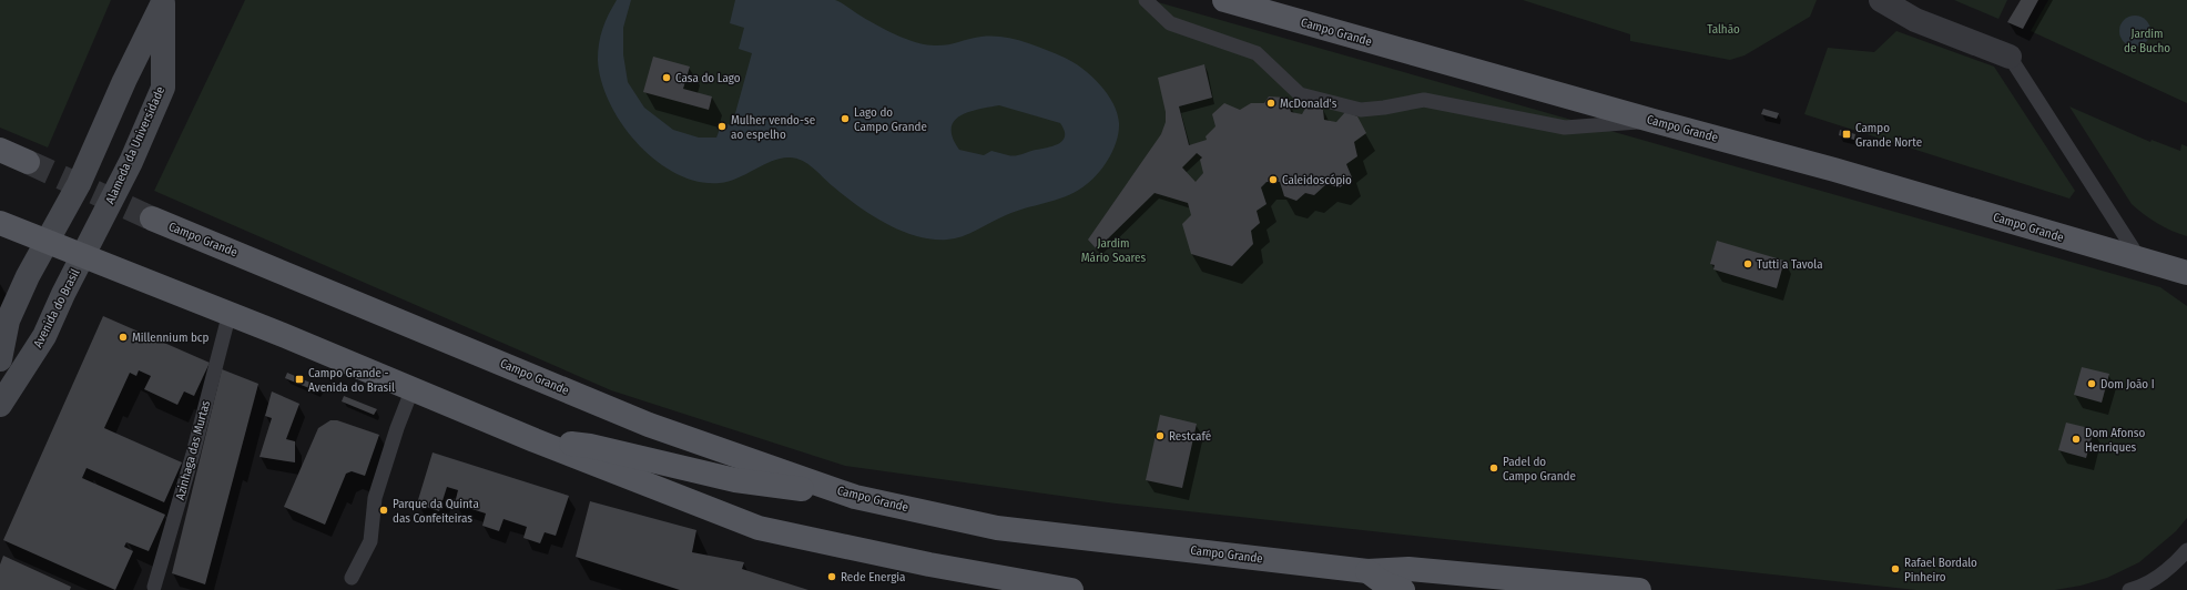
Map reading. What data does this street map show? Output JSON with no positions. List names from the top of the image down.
{
  "streets": {
    "main road": ["Campo Grande", "Alameda da Universidade", "Avenida do Brasil"],
    "lane": ["Azinhaga das Murtas"]
  },
  "crossings": [
    ["Alameda da Universidade", "Avenida do Brasil"]
  ],
  "parks": ["Talhão", "Jardim de Bucho", "Jardim Mário Soares"],
  "places": {
    "other": [
      "Casa do Lago",
      "McDonald's",
      "Lago do Campo Grande",
      "Mulher vendo-se ao espelho",
      "Caleidoscópio",
      "Tutti a Tavola",
      "Millennium bcp",
      "Dom João I",
      "Restcafé",
      "Dom Afonso Henriques",
      "Padel do Campo Grande",
      "Parque da Quinta das Confeiteiras",
      "Rafael Bordalo Pinheiro",
      "Rede Energia"
    ],
    "transit": ["Campo Grande Norte", "Campo Grande - Avenida do Brasil"]
  }
}
